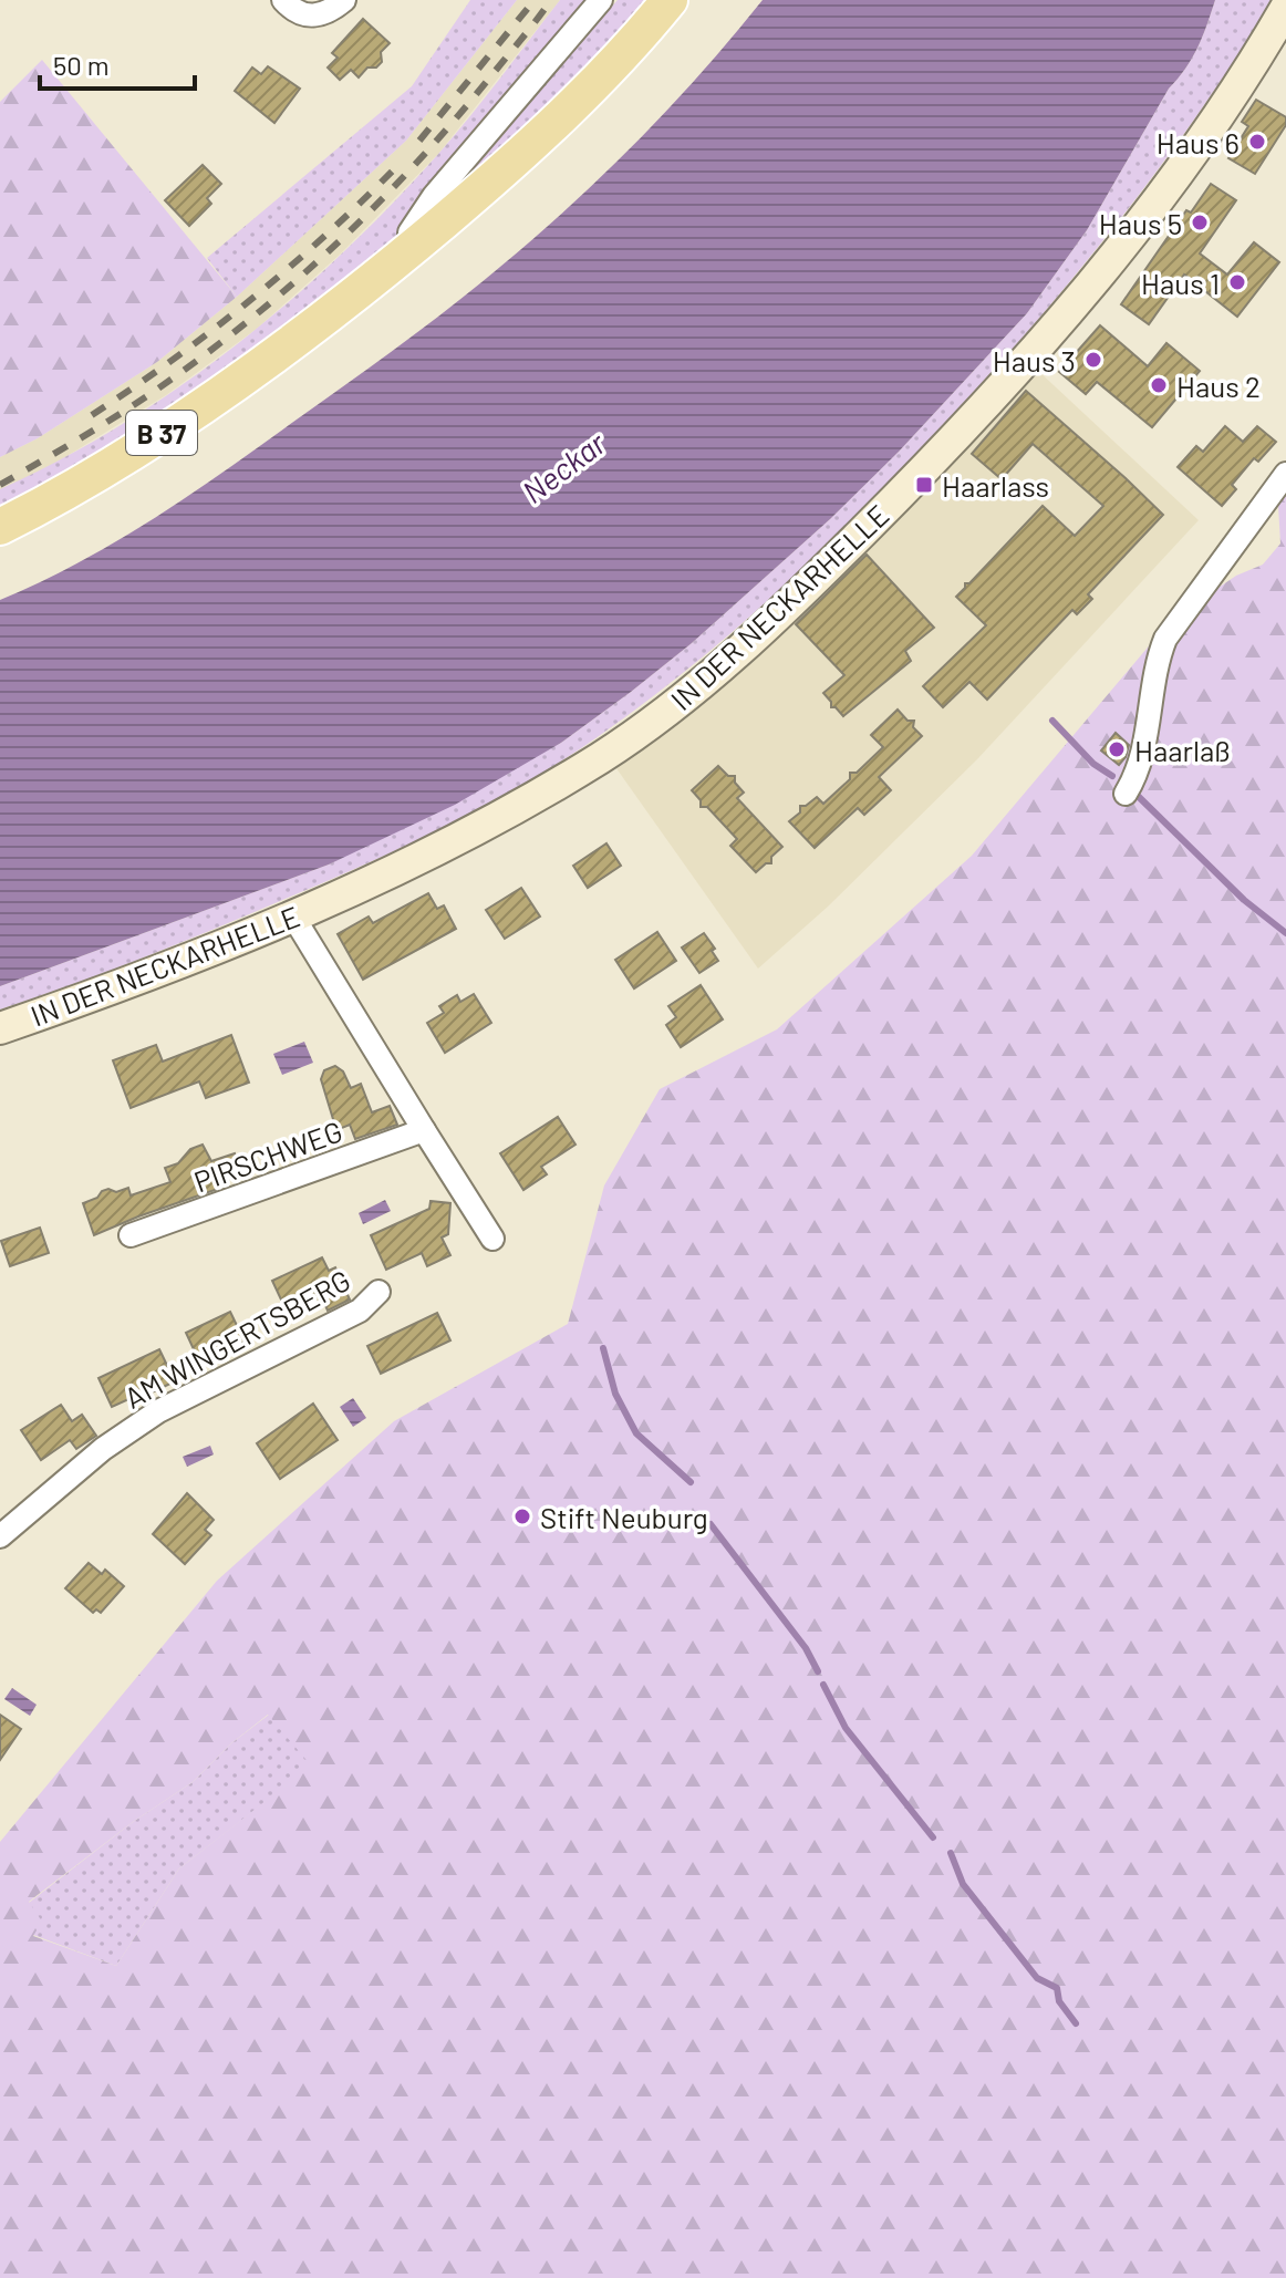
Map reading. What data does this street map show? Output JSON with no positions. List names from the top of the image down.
{
  "streets": {
    "main road": ["B 37", "IN DER NECKARHELLE"],
    "street": ["PIRSCHWEG", "AM WINGERTSBERG"]
  },
  "water": ["Neckar"],
  "places": {
    "other": [
      "Haus 6",
      "Haus 5",
      "Haus 1",
      "Haus 3",
      "Haus 2",
      "Haarlaß",
      "Stift Neuburg"
    ],
    "transit": ["Haarlass"]
  },
  "scale_bar": "50 m"
}
